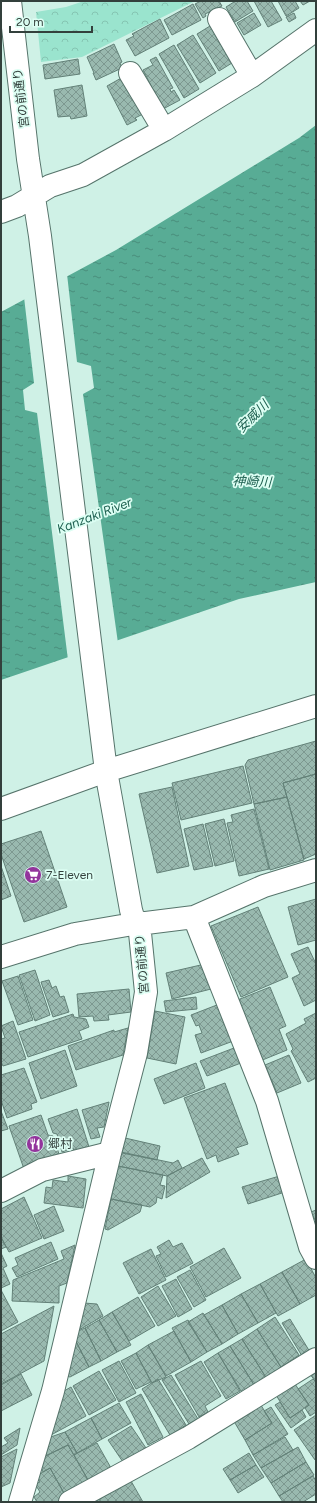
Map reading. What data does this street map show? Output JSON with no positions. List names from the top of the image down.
{
  "streets": {
    "street": ["宮の前通り"]
  },
  "water": ["安威川", "神崎川", "Kanzaki River"],
  "places": {
    "supermarket": ["7-Eleven"],
    "restaurant": ["郷村"]
  },
  "scale_bar": "20 m"
}
